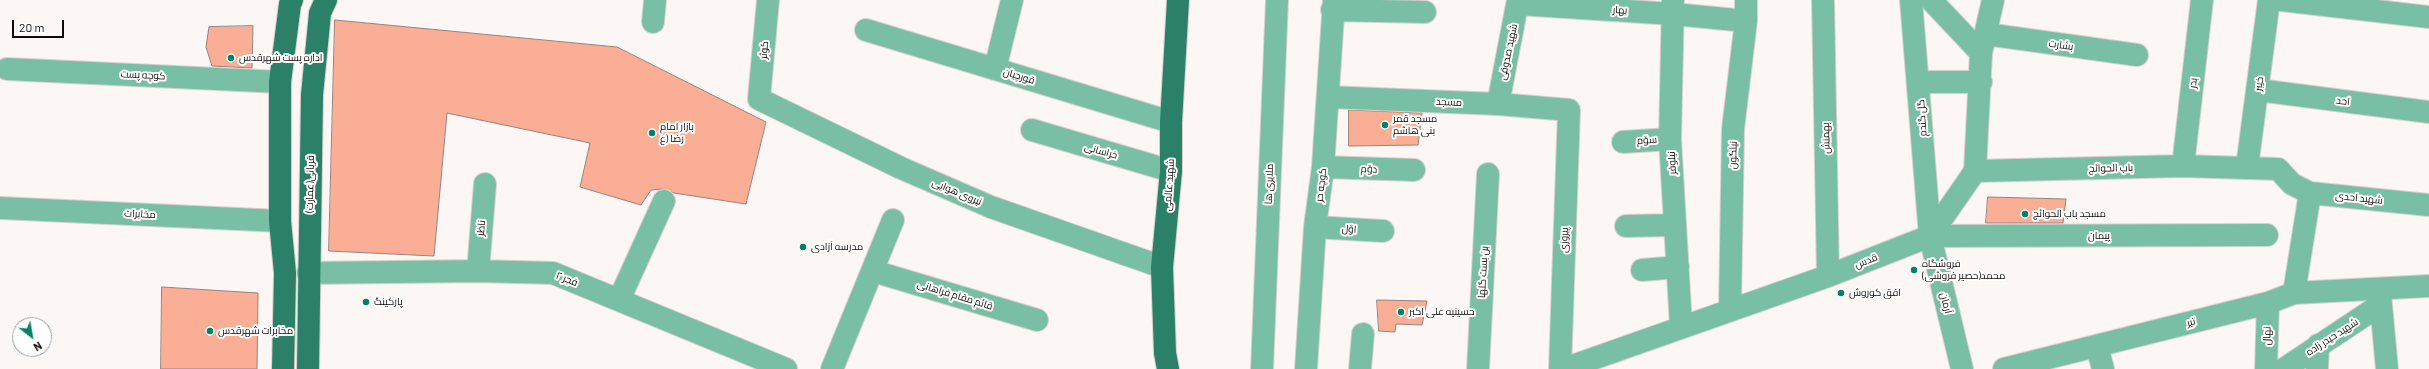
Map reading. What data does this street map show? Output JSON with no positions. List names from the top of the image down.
{
  "streets": {
    "main road": ["(عمارت)قربانی", "شهید عالمی"],
    "street": [
      "بهار",
      "بشارت",
      "کوثر",
      "شهید صدوقی",
      "کوچه پست",
      "قورچیان",
      "بدر",
      "خیبر",
      "احد",
      "مسجد",
      "گل گندم",
      "بهمنش",
      "سوّم",
      "خراسانی",
      "نیلگون",
      "نیلوفر",
      "باب الحوائج",
      "دوّم",
      "ملایری ها",
      "کوچه حر",
      "نیروی هوایی",
      "شهید احدی",
      "مخابرات",
      "ناظر",
      "اوّل",
      "پیمان",
      "پیروزی",
      "قدس",
      "بن بست گلها",
      "فجر ۲",
      "قائم مقام فراهانی",
      "آرمان",
      "تیر",
      "نهال",
      "شهید حیدر زاده"
    ]
  },
  "crossings": [
    ["بهار", "شهید صدوقی"],
    ["بهار", "نیلگون"],
    ["بهار", "نیلوفر"],
    ["کوثر", "نیروی هوایی"],
    ["شهید صدوقی", "مسجد"],
    ["قورچیان", "شهید عالمی"],
    ["بدر", "باب الحوائج"],
    ["خیبر", "احد"],
    ["خیبر", "باب الحوائج"],
    ["مسجد", "کوچه حر"],
    ["مسجد", "پیروزی"],
    ["گل گندم", "پیمان"],
    ["گل گندم", "قدس"],
    ["گل گندم", "آرمان"],
    ["بهمنش", "قدس"],
    ["سوّم", "نیلوفر"],
    ["خراسانی", "شهید عالمی"],
    ["نیلگون", "قدس"],
    ["نیلوفر", "قدس"],
    ["باب الحوائج", "شهید احدی"],
    ["دوّم", "کوچه حر"],
    ["(عمارت)قربانی", "فجر ۲"],
    ["شهید عالمی", "نیروی هوایی"],
    ["کوچه حر", "اوّل"],
    ["ناظر", "فجر ۲"],
    ["پیمان", "قدس"],
    ["پیمان", "آرمان"],
    ["پیروزی", "قدس"],
    ["قدس", "آرمان"],
    ["تیر", "نهال"],
    ["تیر", "شهید حیدر زاده"]
  ],
  "places": [
    "اداره پست شهرقدس",
    "مسجد قمر بنی هاشم",
    "بازار امام رضا (ع",
    "مسجد باب الحوائج",
    "مدرسه آزادی",
    "فروشگاه محمد(حصیر فروشی)",
    "افق کوروش",
    "پارکینگ",
    "حسینیه علی اکبر",
    "مخابرات شهرقدس"
  ],
  "scale_bar": "20 m",
  "north": "bottom right"
}
